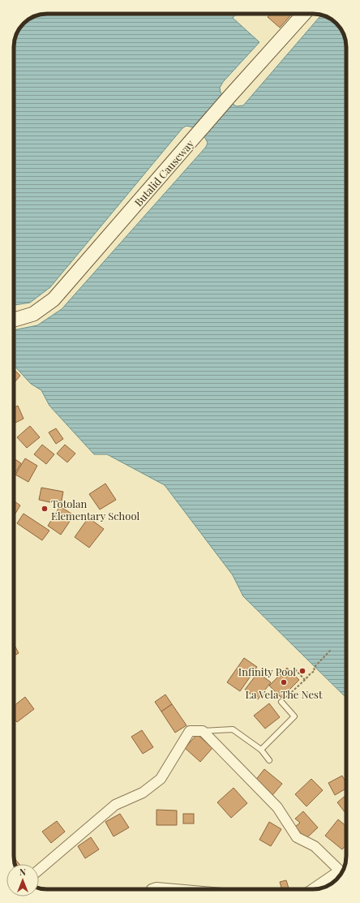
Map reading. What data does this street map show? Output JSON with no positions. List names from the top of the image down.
{
  "streets": {
    "main road": ["Butalid Causeway"]
  },
  "places": ["Totolan Elementary School", "Infinity Pool", "La Vela The Nest"],
  "north": "top"
}
